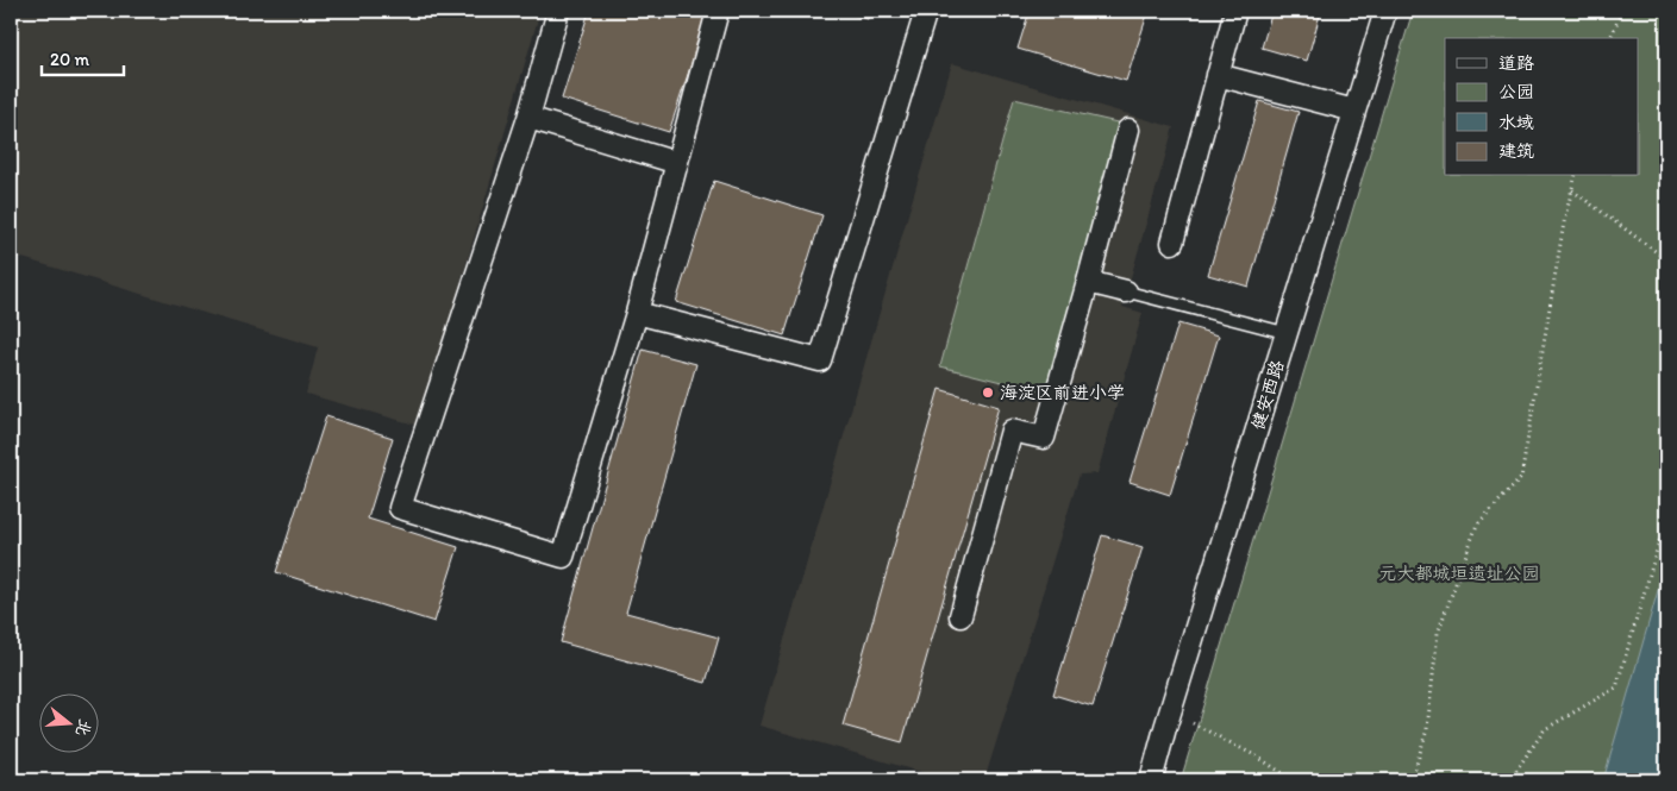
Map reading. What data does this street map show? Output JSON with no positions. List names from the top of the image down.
{
  "streets": {
    "street": ["健安西路"]
  },
  "parks": ["元大都城垣遗址公园"],
  "places": ["海淀区前进小学"],
  "legend": [
    "道路",
    "公园",
    "水域",
    "建筑"
  ],
  "scale_bar": "20 m",
  "north": "right"
}
